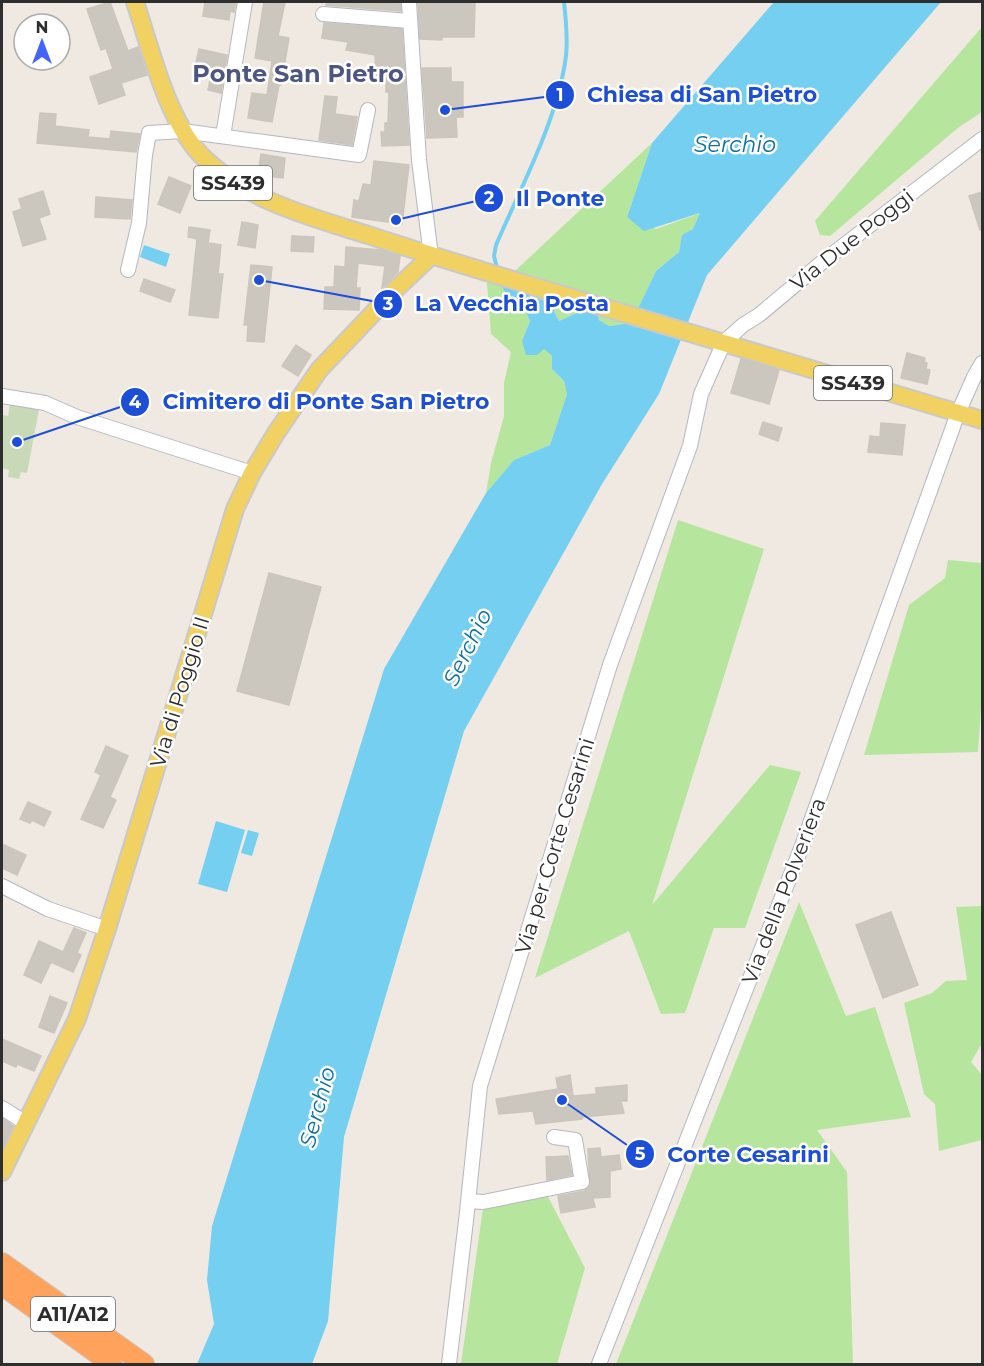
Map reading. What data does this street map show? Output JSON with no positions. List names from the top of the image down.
{
  "streets": {
    "highway": ["A11/A12"],
    "main road": ["SS439", "Via di Poggio II"],
    "street": ["Via Due Poggi", "Via per Corte Cesarini", "Via della Polveriera"]
  },
  "crossings": [
    ["SS439", "Via Due Poggi"],
    ["SS439", "Via di Poggio II"],
    ["SS439", "Via per Corte Cesarini"],
    ["SS439", "Via della Polveriera"],
    ["Via Due Poggi", "Via per Corte Cesarini"]
  ],
  "districts": ["Ponte San Pietro"],
  "water": ["Serchio"],
  "places": [
    "Chiesa di San Pietro",
    "Il Ponte",
    "La Vecchia Posta",
    "Cimitero di Ponte San Pietro",
    "Corte Cesarini"
  ],
  "north": "top"
}
